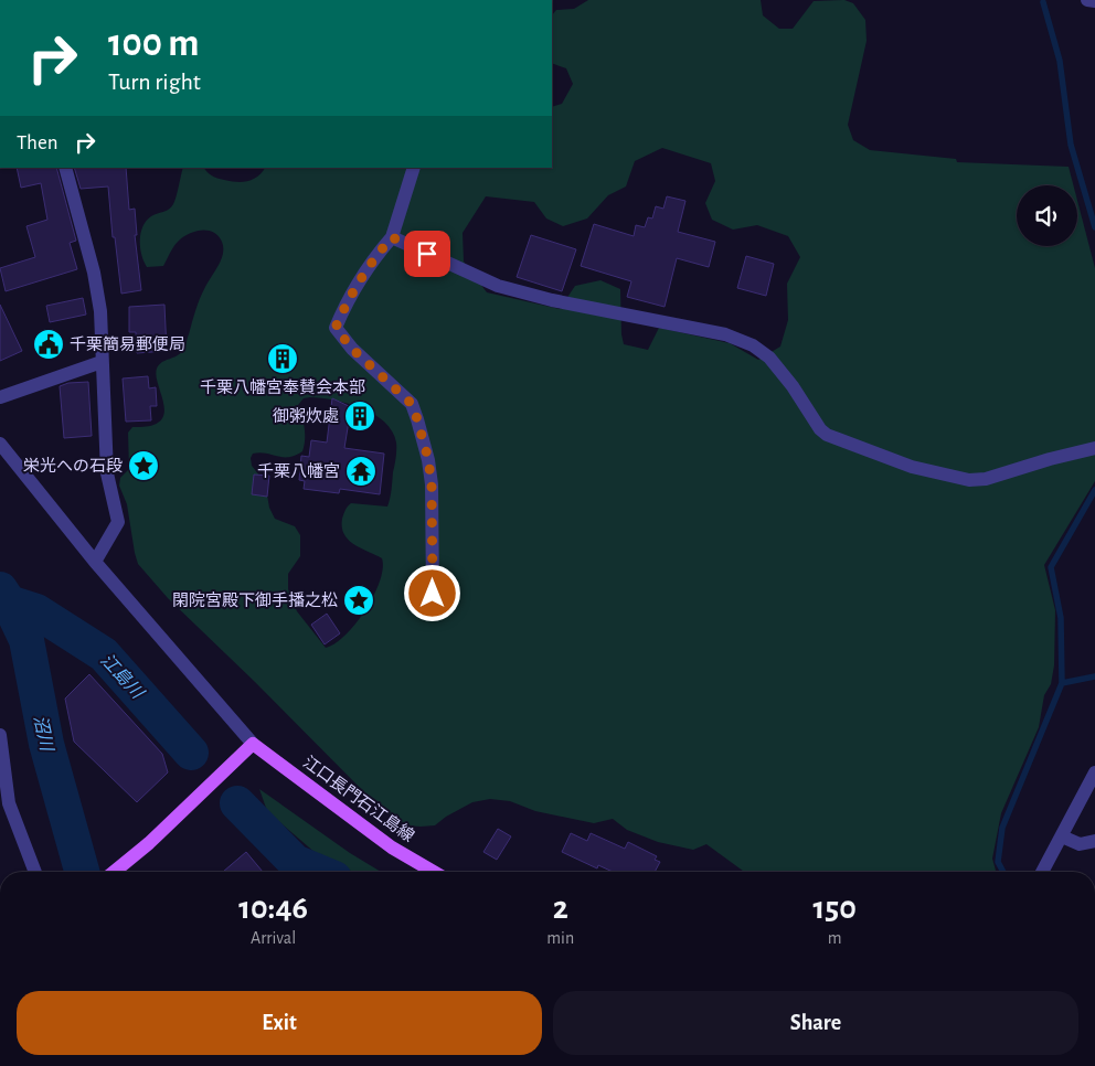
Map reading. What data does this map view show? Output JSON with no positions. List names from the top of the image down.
{
  "streets": {
    "main road": ["江口長門石江島線"]
  },
  "water": ["江島川", "沼川"],
  "places": {
    "public building": ["千栗簡易郵便局"],
    "building": ["千栗八幡宮奉賛会本部", "御粥炊處"],
    "place": ["栄光への石段", "閑院宮殿下御手播之松"],
    "temple": ["千栗八幡宮"]
  },
  "page": {
    "turn": ["100 m", "Turn right"],
    "then": "Then",
    "eta": [
      "10:46",
      "Arrival",
      "2",
      "min",
      "150",
      "m"
    ],
    "buttons": ["Exit", "Share"]
  }
}
